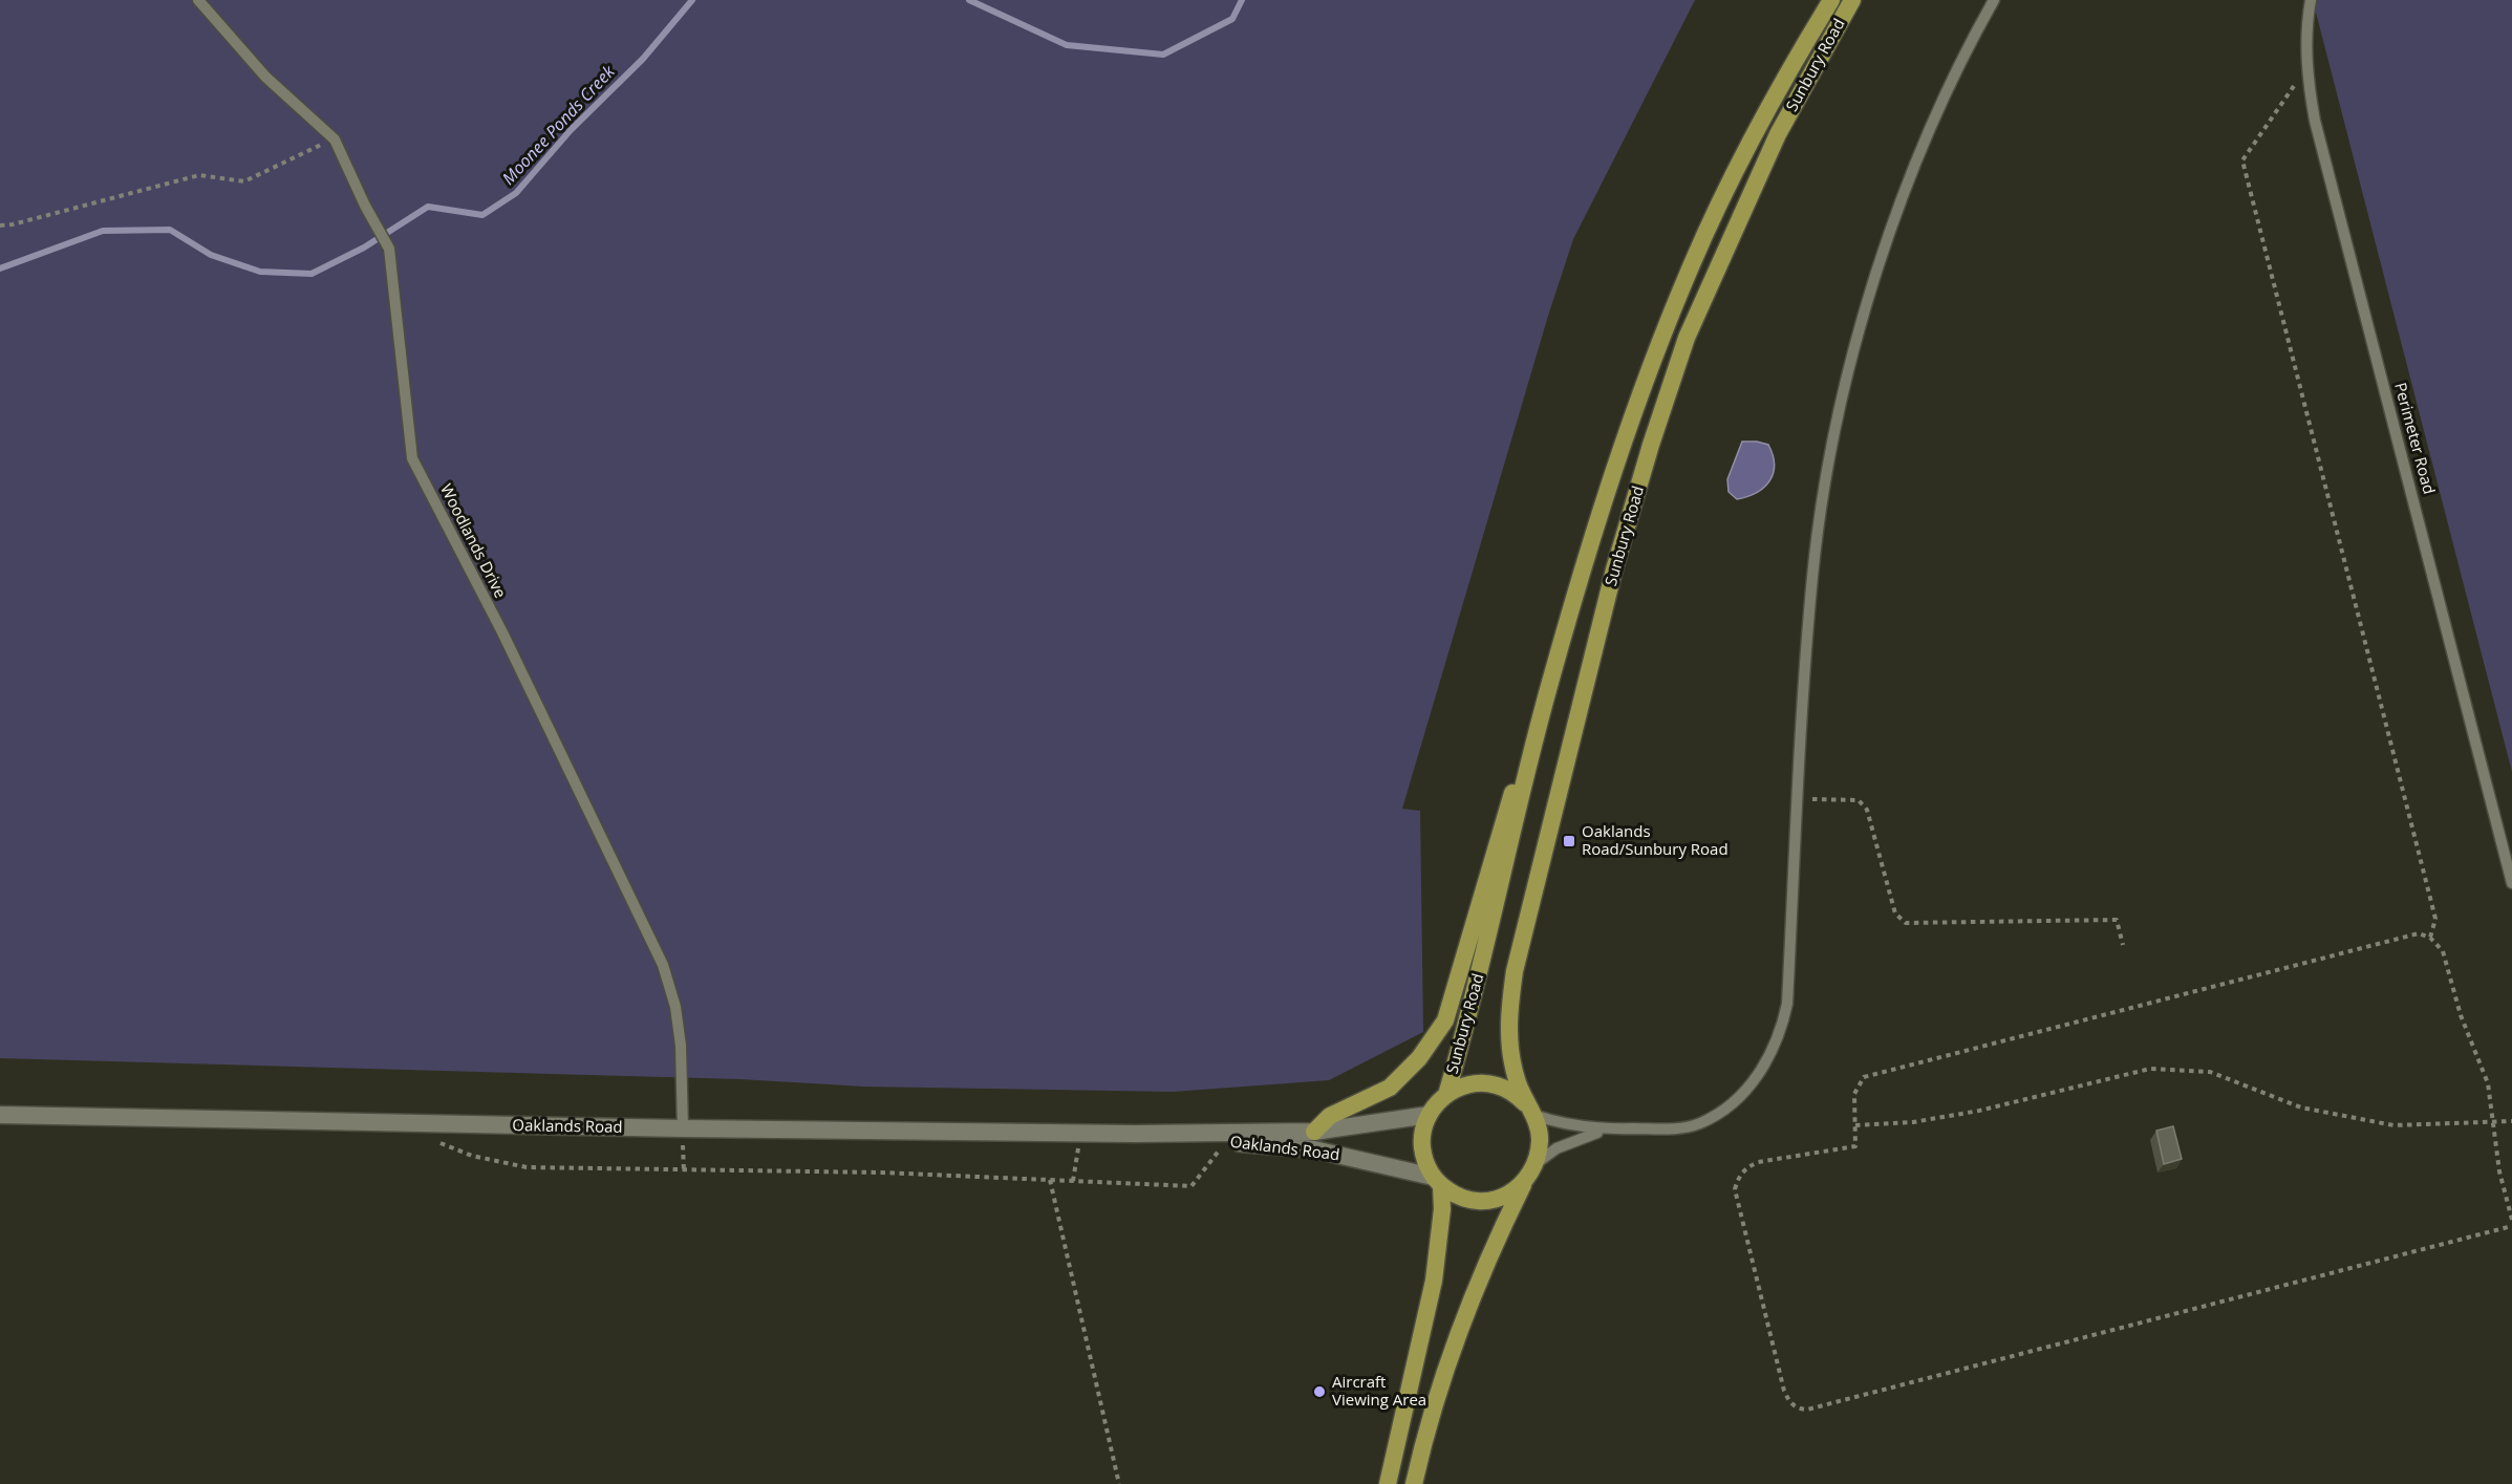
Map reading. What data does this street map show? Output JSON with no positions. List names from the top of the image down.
{
  "streets": {
    "main road": ["Sunbury Road", "Oaklands Road"],
    "lane": ["Perimeter Road", "Woodlands Drive"]
  },
  "crossings": [
    ["Sunbury Road", "Oaklands Road"],
    ["Woodlands Drive", "Oaklands Road"]
  ],
  "water": ["Moonee Ponds Creek"],
  "places": {
    "transit": ["Oaklands Road/Sunbury Road"],
    "other": ["Aircraft Viewing Area"]
  }
}
